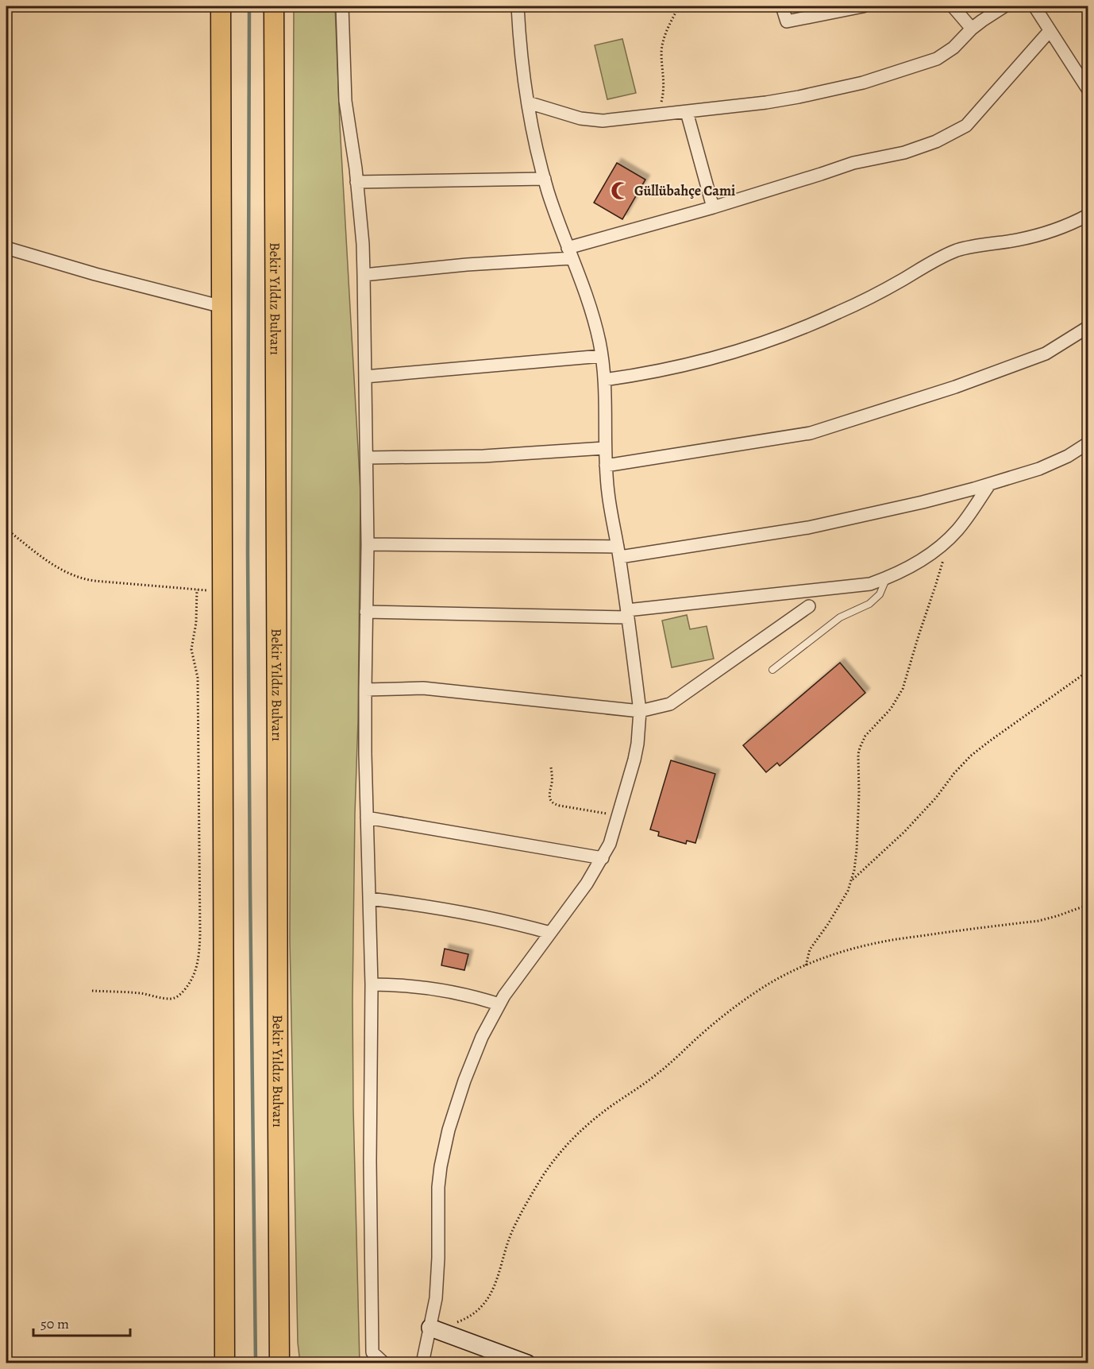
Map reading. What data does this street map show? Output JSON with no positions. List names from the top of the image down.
{
  "streets": {
    "main road": ["Bekir Yıldız Bulvarı"]
  },
  "places": {
    "mosque": ["Güllübahçe Cami"]
  },
  "scale_bar": "50 m"
}
